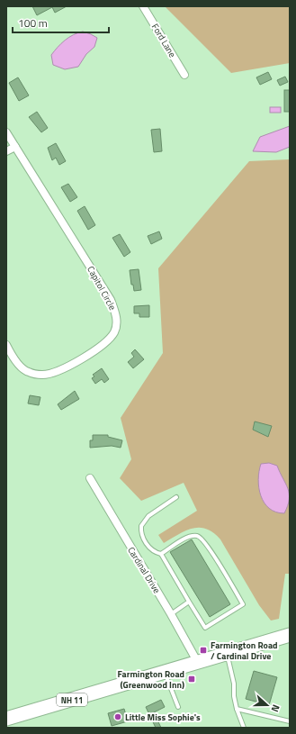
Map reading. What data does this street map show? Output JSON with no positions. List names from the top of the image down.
{
  "streets": {
    "highway": ["NH 11"],
    "street": ["Ford Lane", "Capitol Circle", "Cardinal Drive"]
  },
  "crossings": [
    ["Cardinal Drive", "NH 11"]
  ],
  "places": {
    "transit": ["Farmington Road / Cardinal Drive", "Farmington Road (Greenwood Inn)"],
    "other": ["Little Miss Sophie's"]
  },
  "scale_bar": "100 m",
  "north": "right"
}
